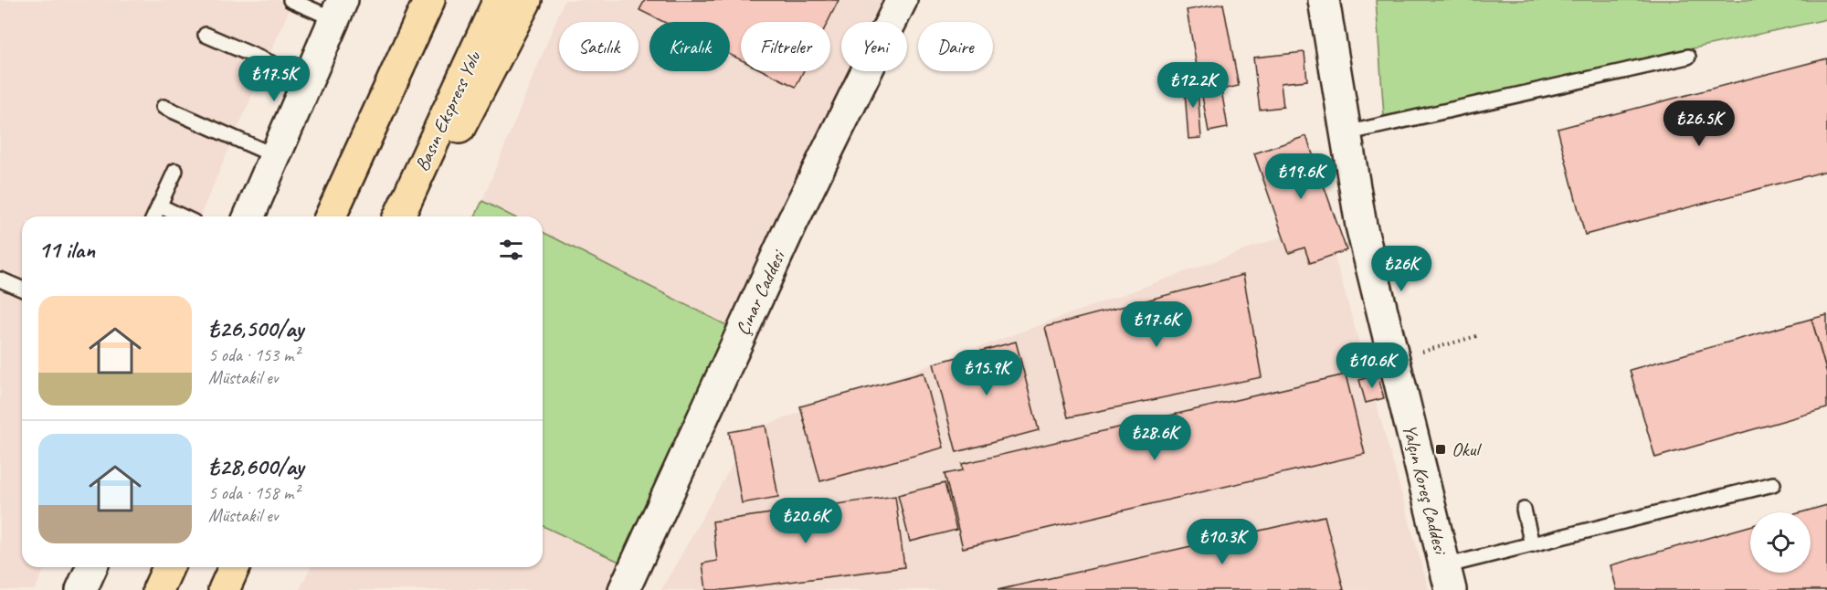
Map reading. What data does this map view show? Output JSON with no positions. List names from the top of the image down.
{
  "streets": {
    "highway": ["Basın Ekspress Yolu"],
    "main road": ["Çınar Caddesi", "Yalçın Koreş Caddesi"]
  },
  "places": {
    "transit": ["Okul"]
  },
  "page": {
    "chip": [
      "Satılık",
      "Kiralık",
      "Filtreler",
      "Yeni",
      "Daire"
    ],
    "price": [
      "₺17.5K",
      "₺12.2K",
      "₺26.5K",
      "₺19.6K",
      "₺26K",
      "₺17.6K",
      "₺10.6K",
      "₺15.9K",
      "₺28.6K",
      "₺20.6K",
      "₺10.3K"
    ],
    "heading": "11 ilan",
    "list": [
      {
        "name": "₺26,500/ay",
        "note": "5 oda · 153 m² · Müstakil ev"
      },
      {
        "name": "₺28,600/ay",
        "note": "5 oda · 158 m² · Müstakil ev"
      }
    ]
  }
}
